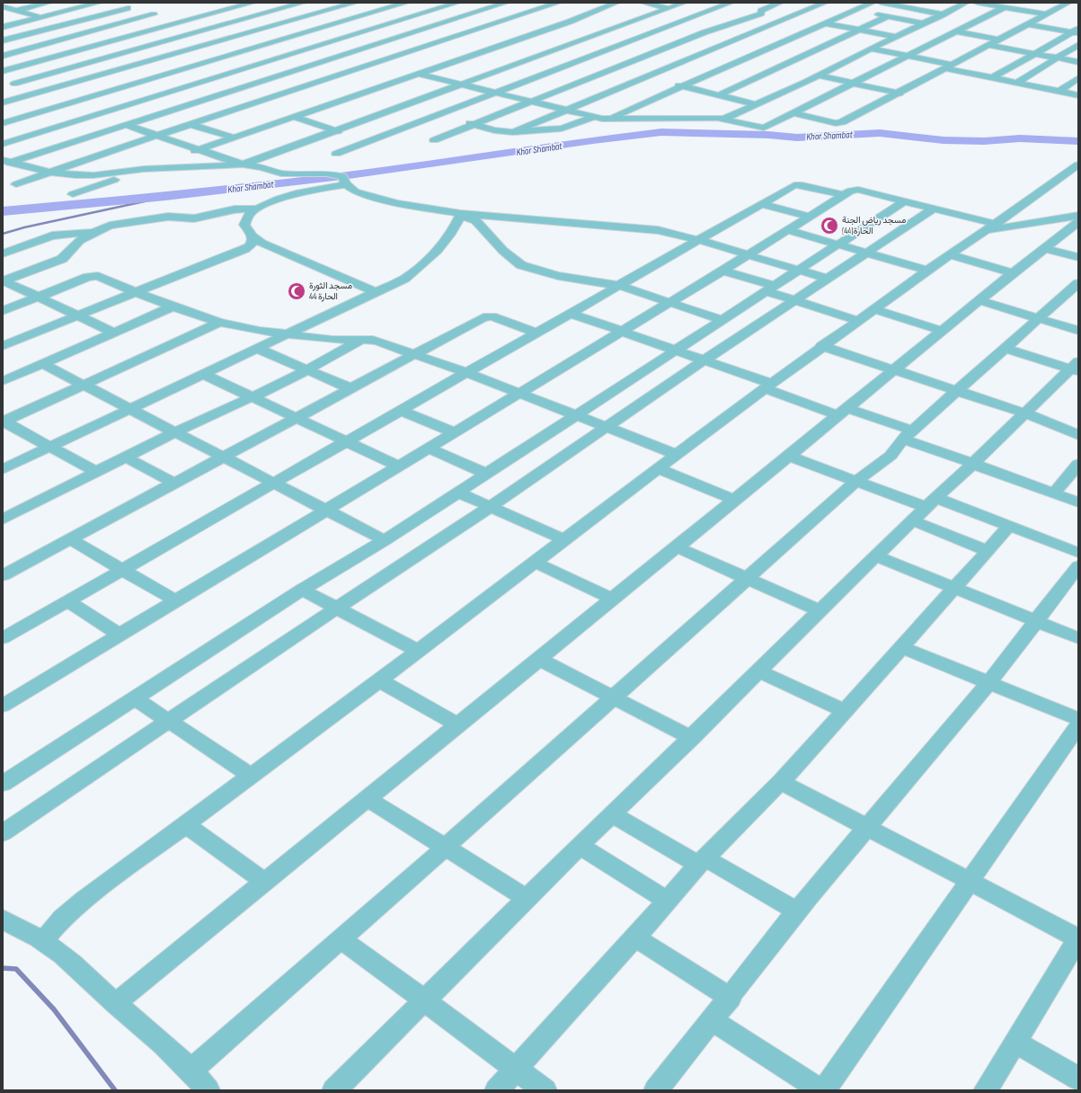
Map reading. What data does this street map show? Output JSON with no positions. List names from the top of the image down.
{
  "water": ["Khor Shambat"],
  "places": {
    "mosque": ["مسجد رياض الجنة الحارة(44)", "مسجد الثورة الحارة 44"]
  }
}
